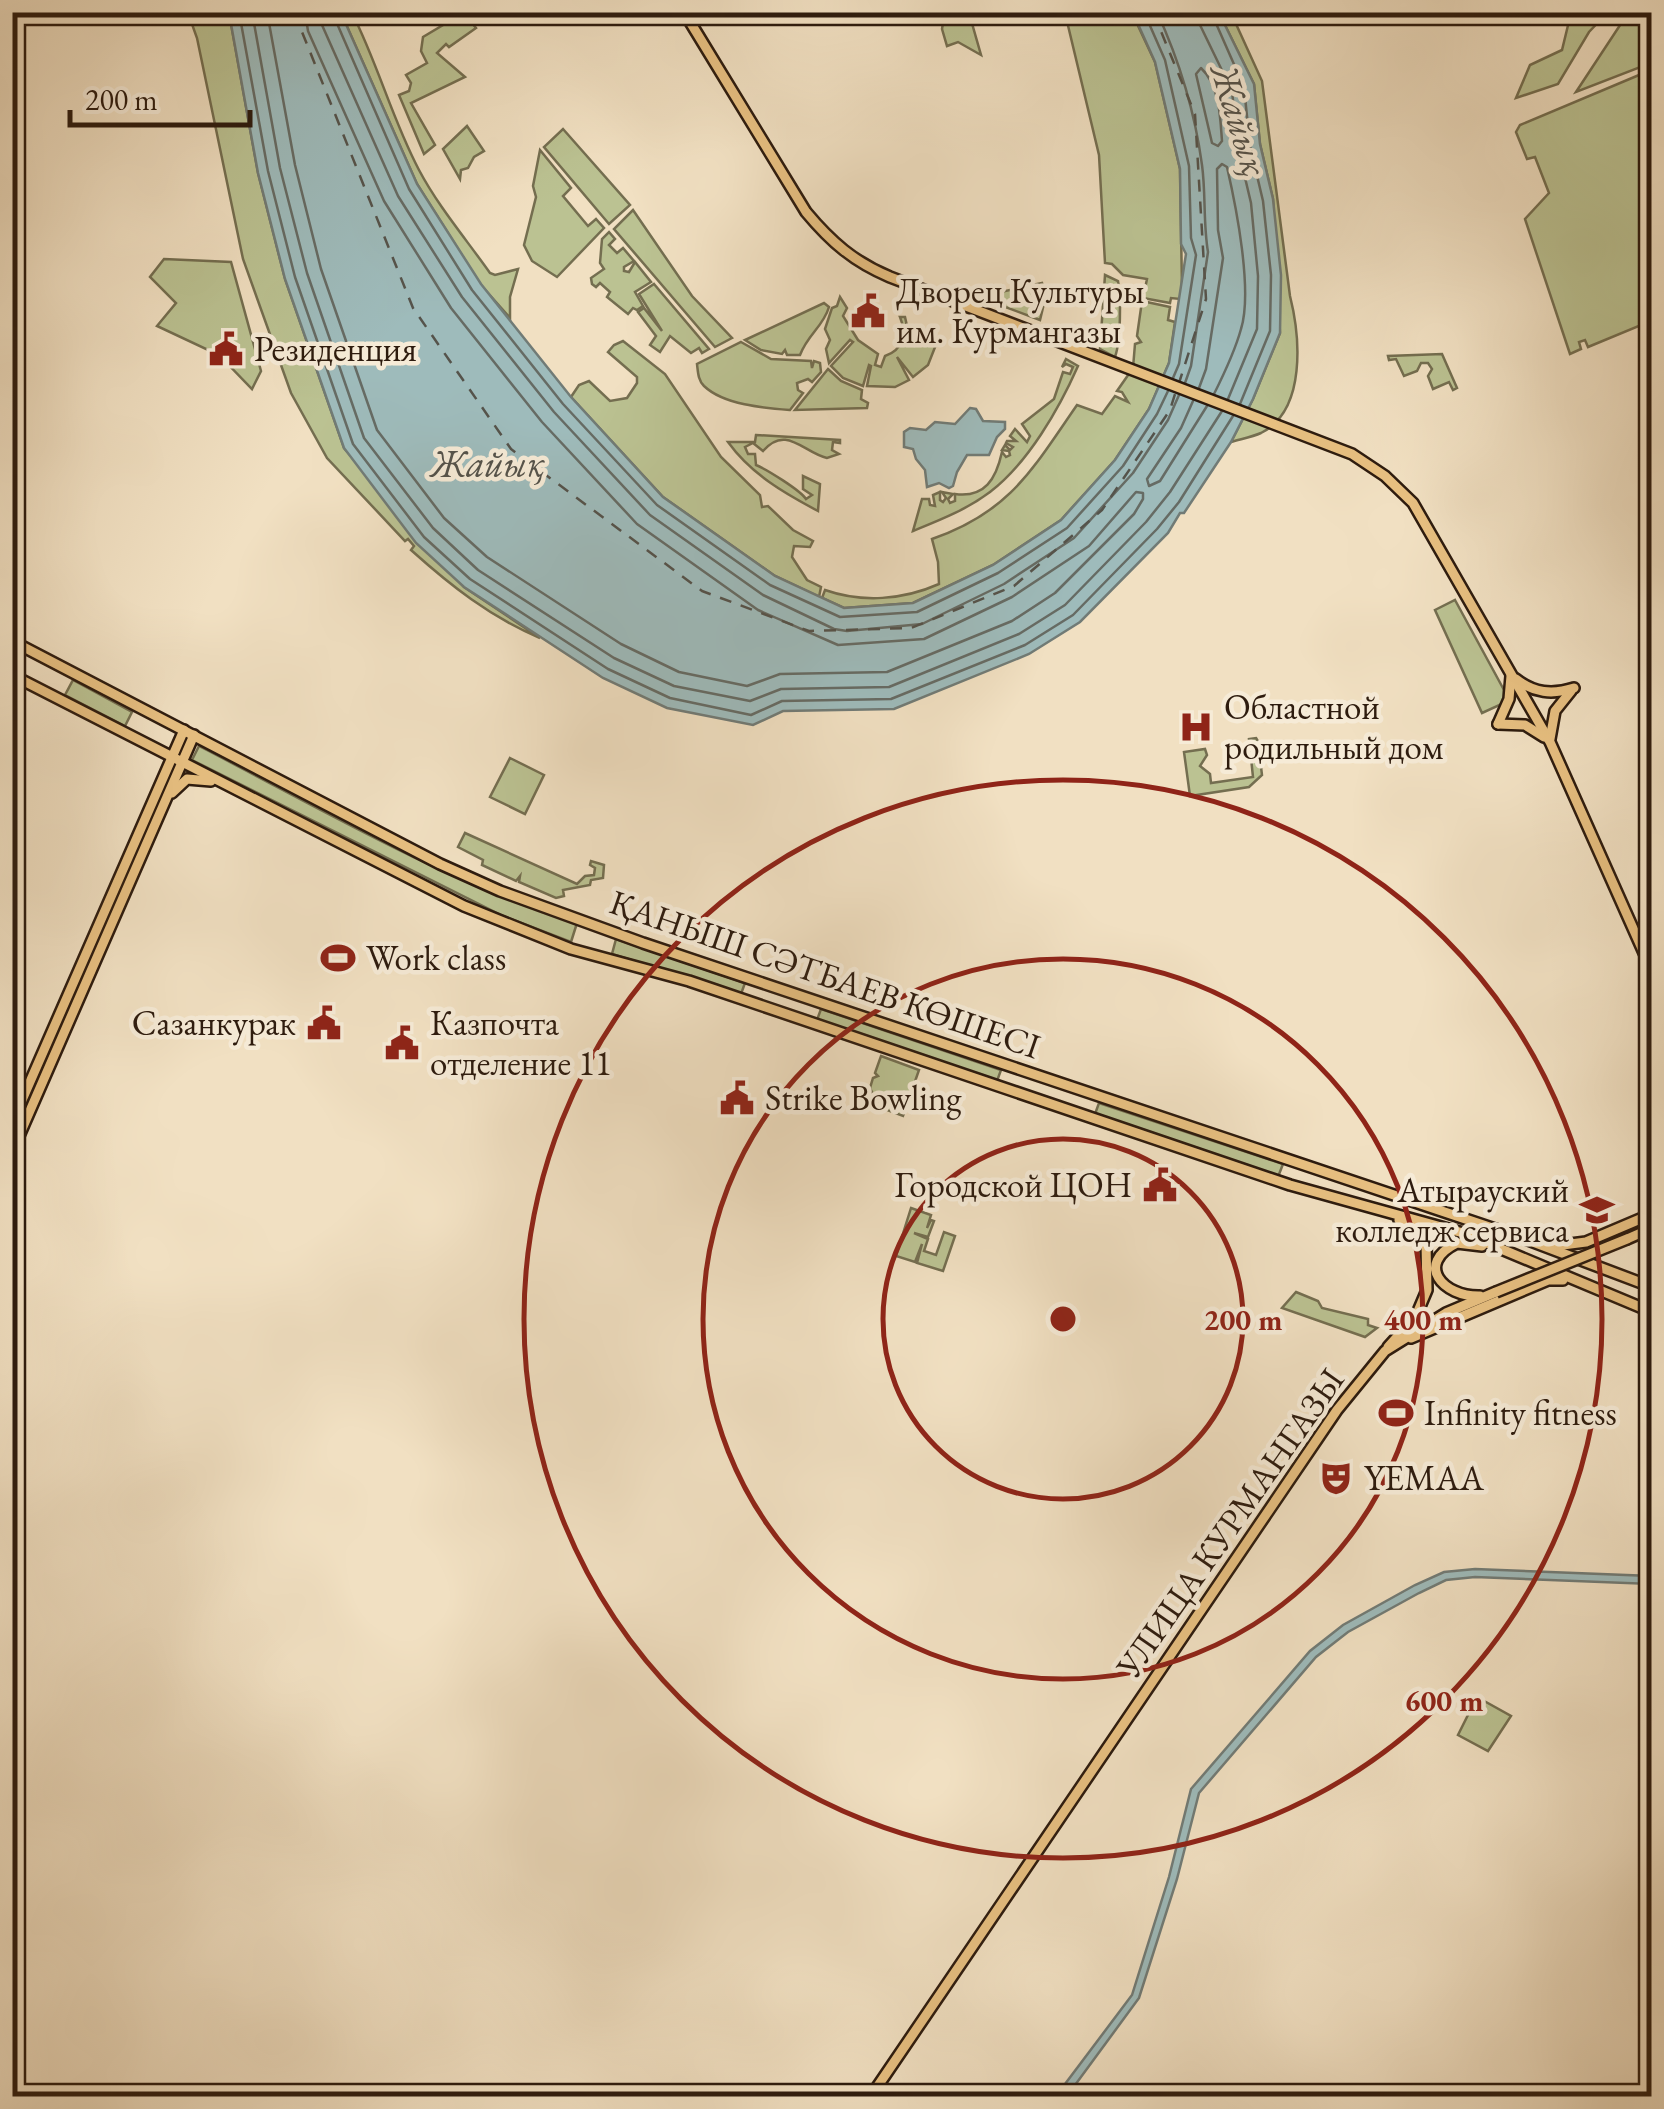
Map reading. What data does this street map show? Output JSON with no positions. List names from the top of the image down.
{
  "streets": {
    "main road": ["ҚАНЫШ СӘТБАЕВ КӨШЕСІ", "УЛИЦА КУРМАНГАЗЫ"]
  },
  "water": ["Жайық"],
  "places": {
    "public building": [
      "Дворец Культуры им. Курмангазы",
      "Резиденция",
      "Сазанкурак",
      "Казпочта отделение 11",
      "Strike Bowling",
      "Городской ЦОН"
    ],
    "hospital": ["Областной родильный дом"],
    "sports": ["Work class", "Infinity fitness"],
    "school or university": ["Атырауский колледж сервиса"],
    "theatre": ["YEMAA"]
  },
  "scale_bar": "200 m",
  "rings": ["200 m", "400 m", "600 m"]
}
